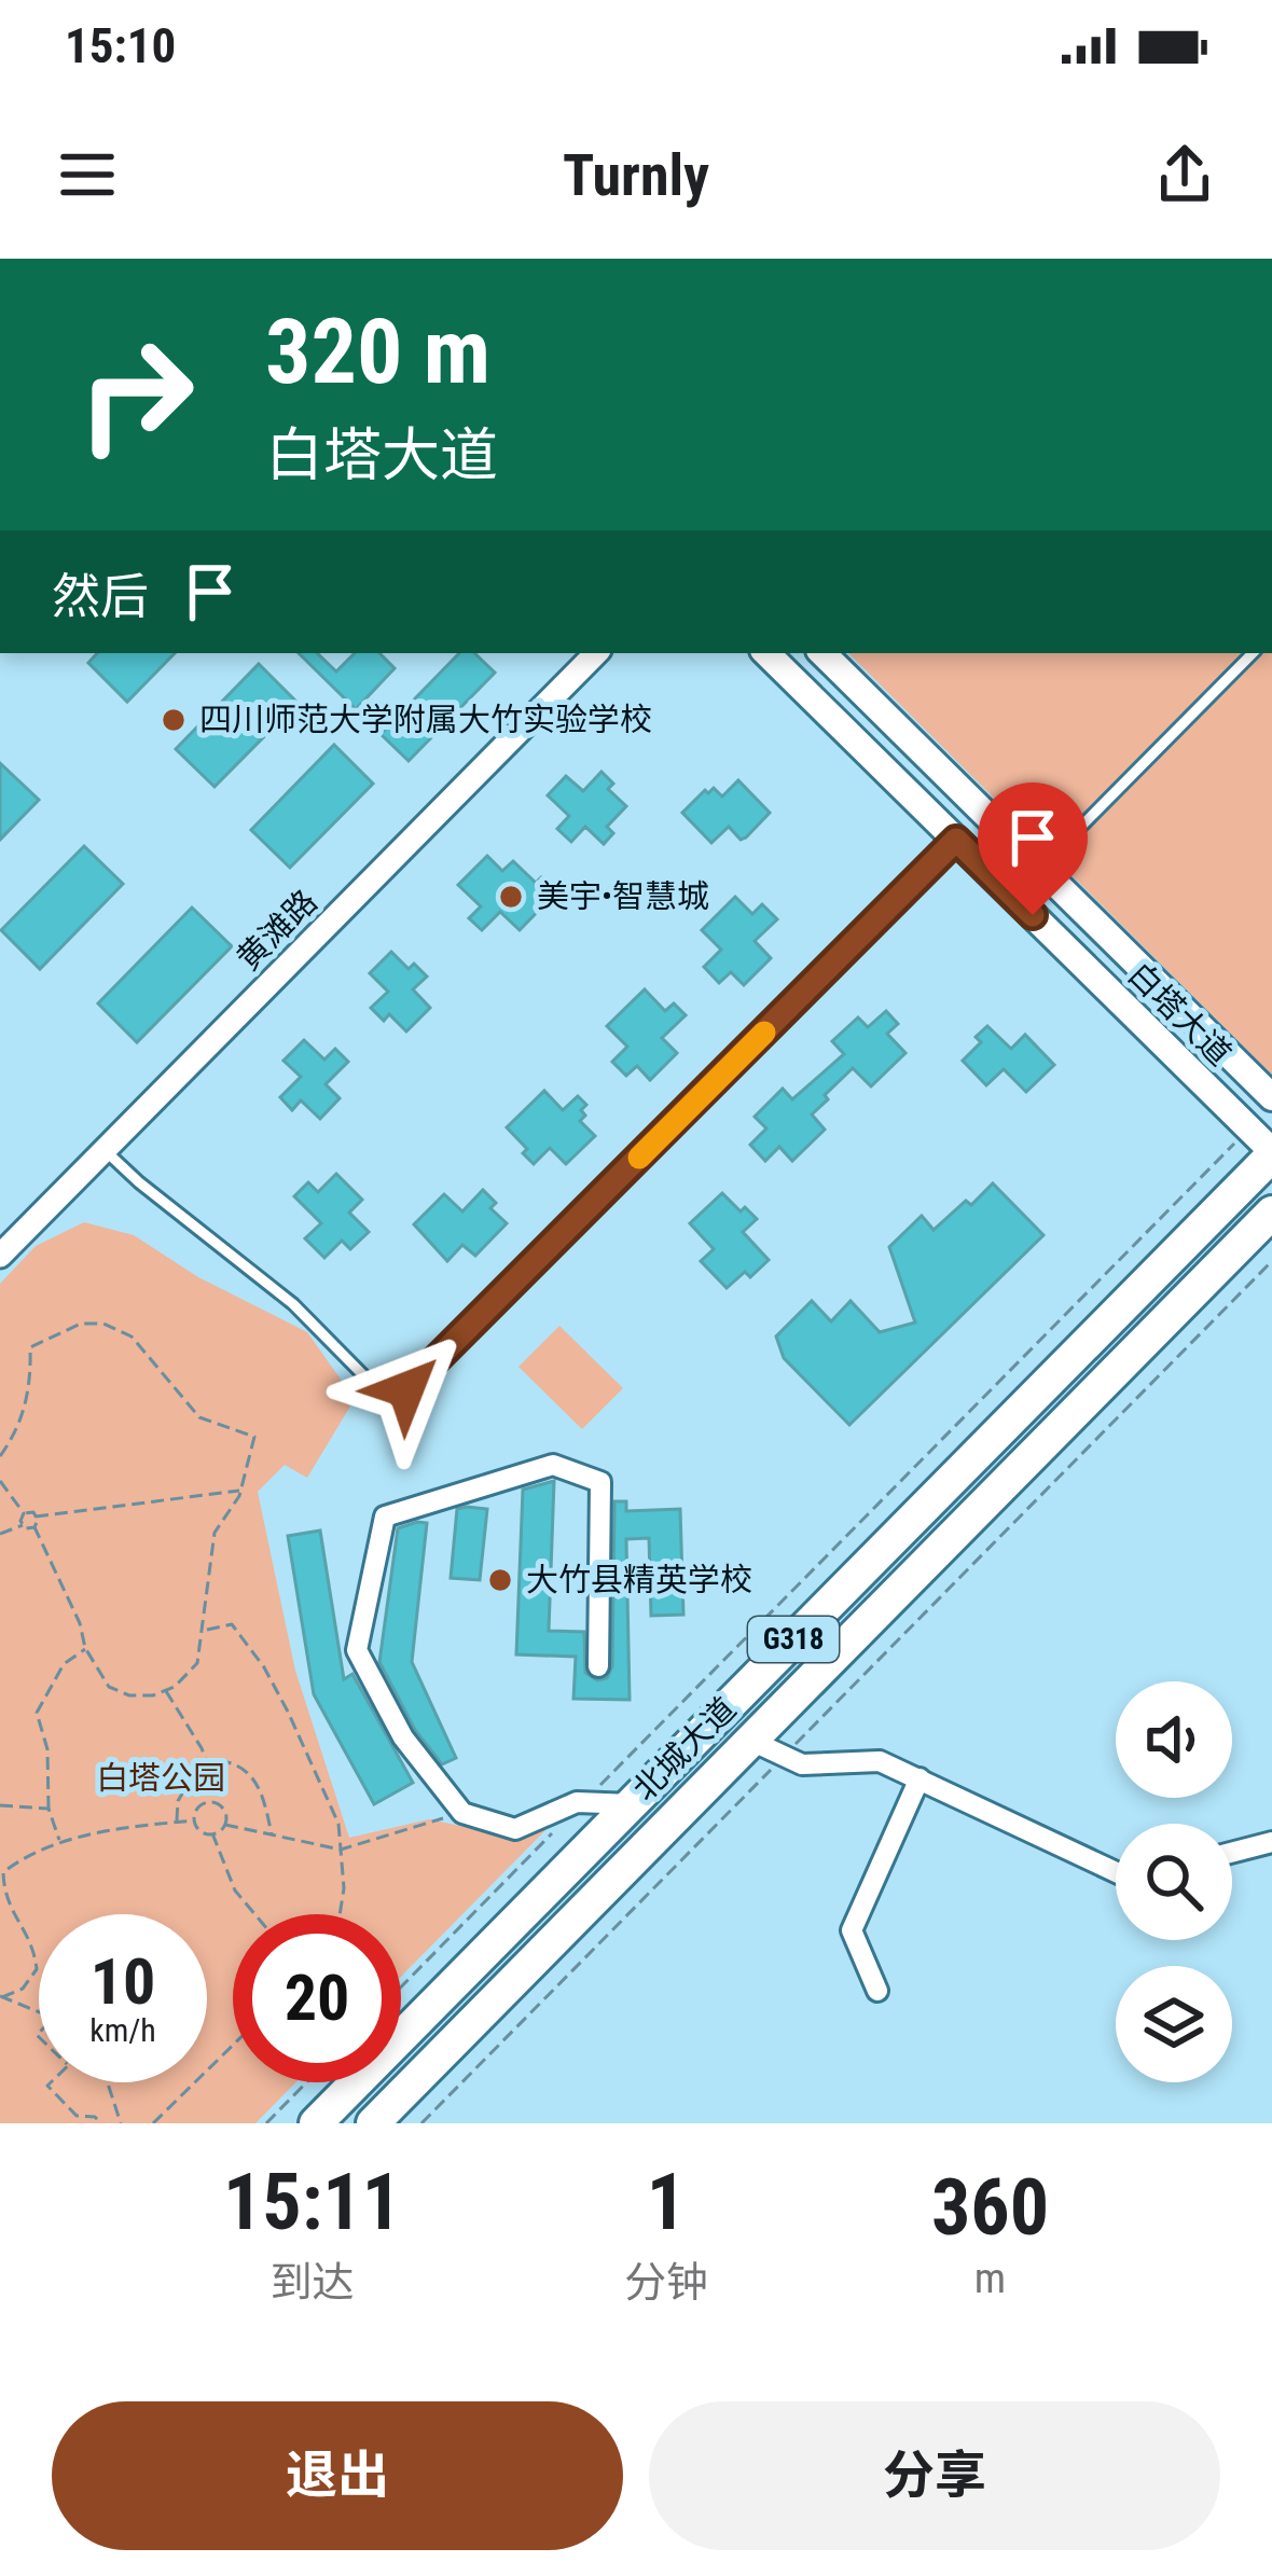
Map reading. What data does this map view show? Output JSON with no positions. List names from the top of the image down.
{
  "streets": {
    "highway": ["G318", "北城大道"],
    "main road": ["白塔大道"],
    "street": ["黄滩路"]
  },
  "crossings": [
    ["白塔大道", "北城大道"]
  ],
  "parks": ["白塔公园"],
  "places": ["四川师范大学附属大竹实验学校", "美宇•智慧城", "大竹县精英学校"],
  "page": {
    "status": "15:10",
    "header": "Turnly",
    "turn": ["320 m", "白塔大道"],
    "then": "然后",
    "speed": "10 km/h",
    "limit": "20",
    "eta": [
      "15:11",
      "到达",
      "1",
      "分钟",
      "360",
      "m"
    ],
    "buttons": ["退出", "分享"]
  }
}
